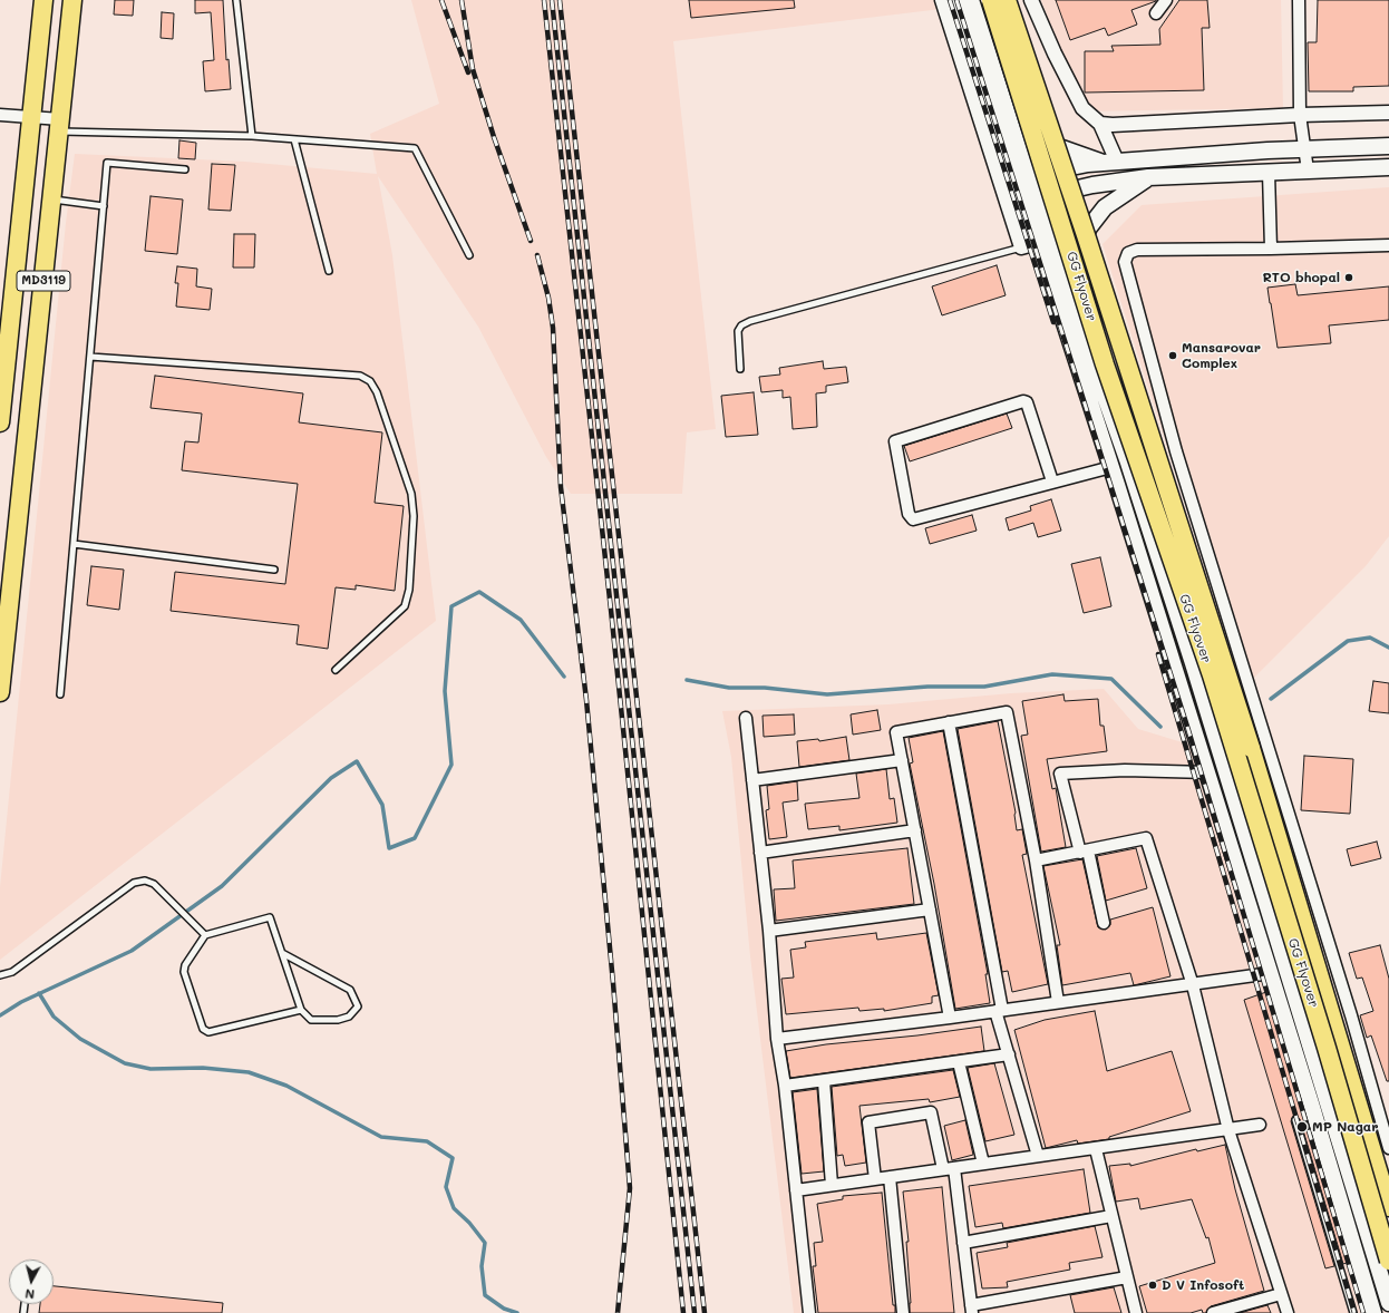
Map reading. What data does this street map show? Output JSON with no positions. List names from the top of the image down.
{
  "streets": {
    "main road": ["MD3119", "GG Flyover"]
  },
  "places": [
    "RTO bhopal",
    "Mansarovar Complex",
    "MP Nagar",
    "D V Infosoft"
  ],
  "north": "bottom"
}
